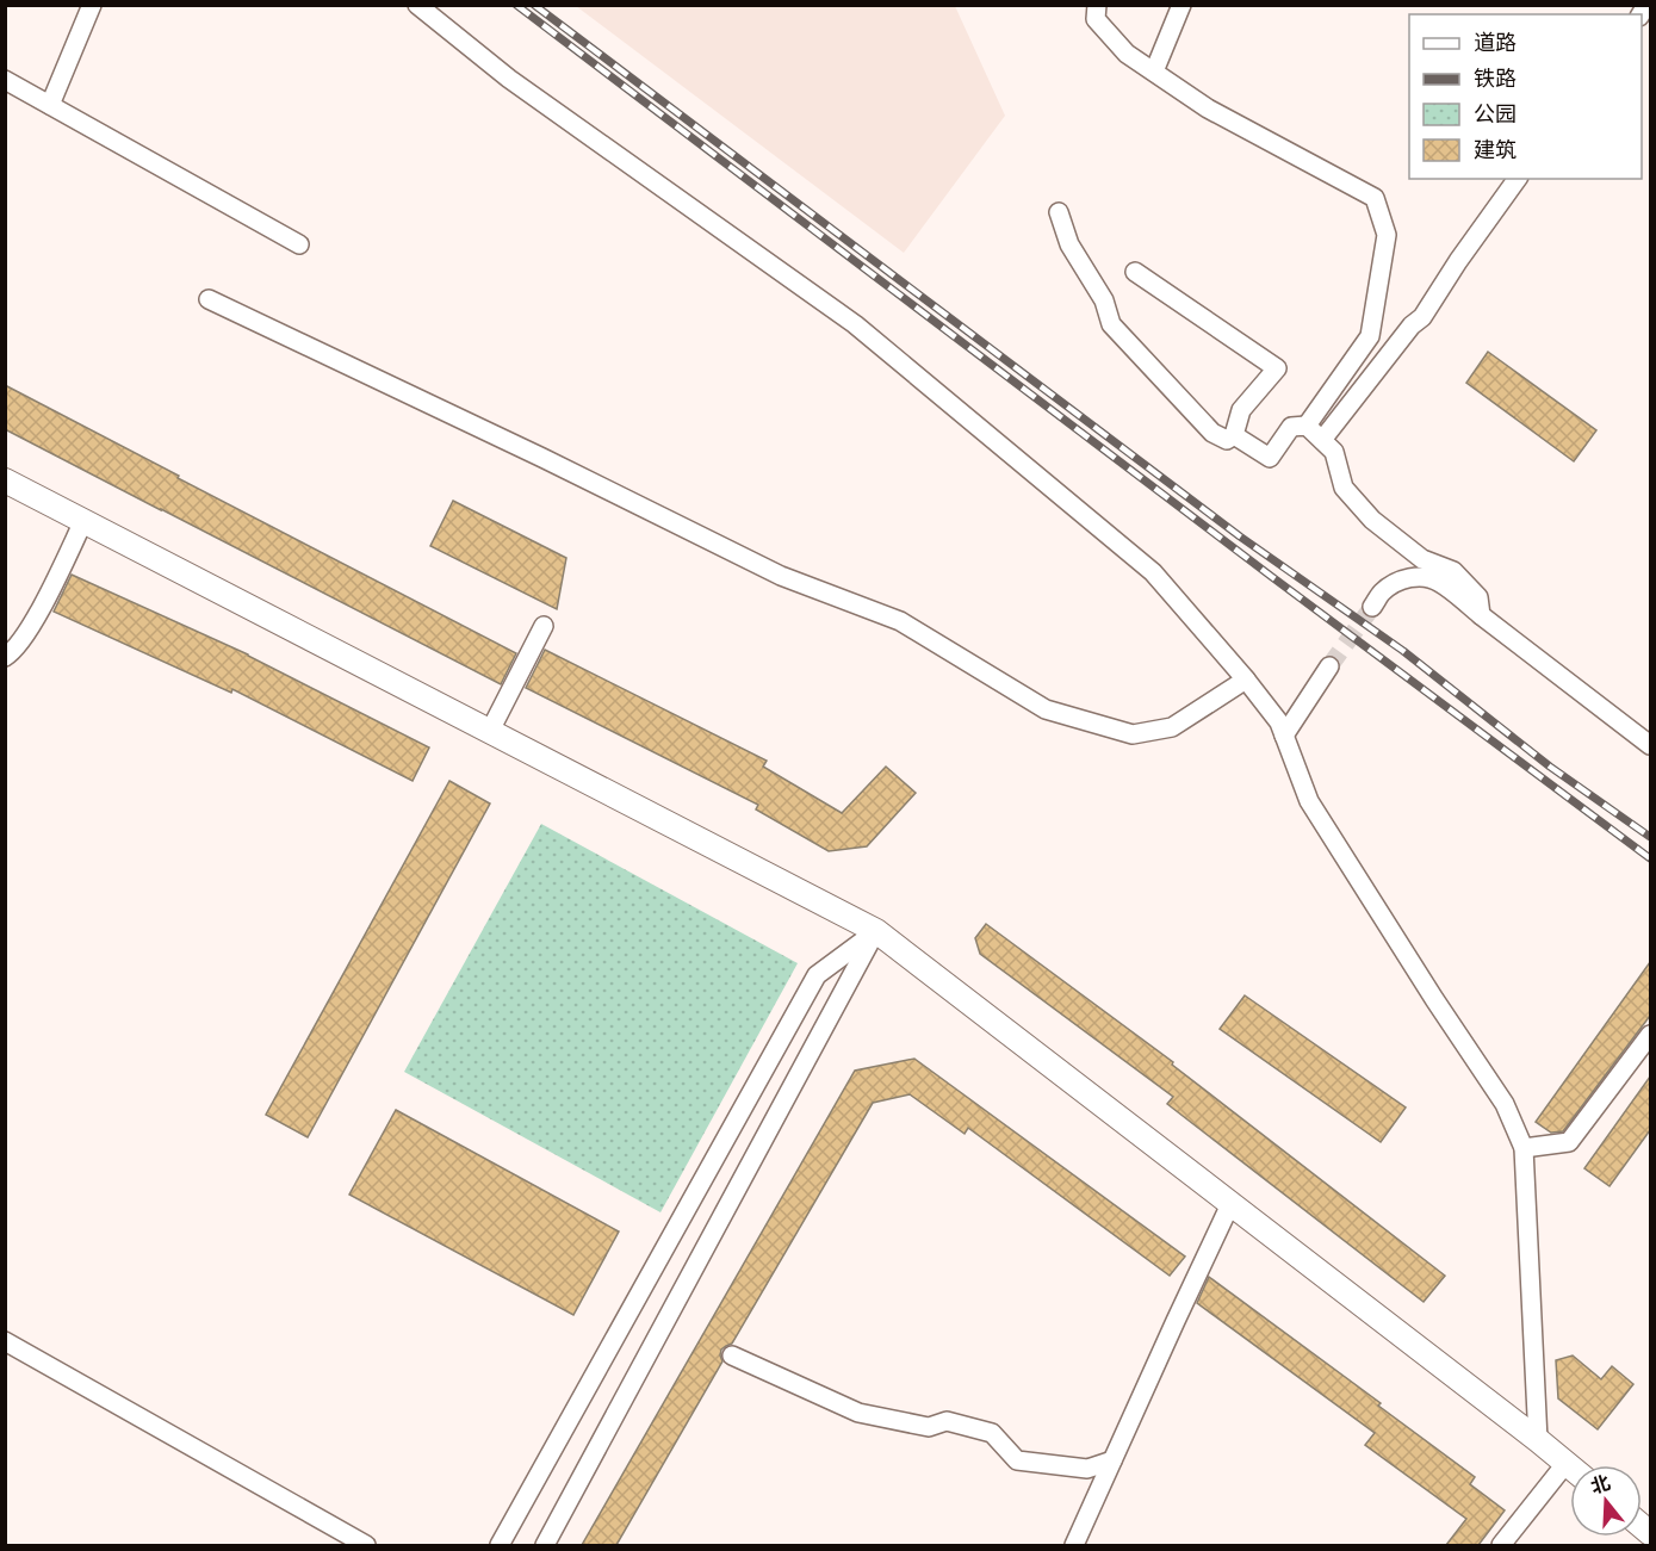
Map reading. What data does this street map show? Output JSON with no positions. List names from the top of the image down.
{
  "legend": [
    "道路",
    "铁路",
    "公园",
    "建筑"
  ],
  "north": "top"
}
